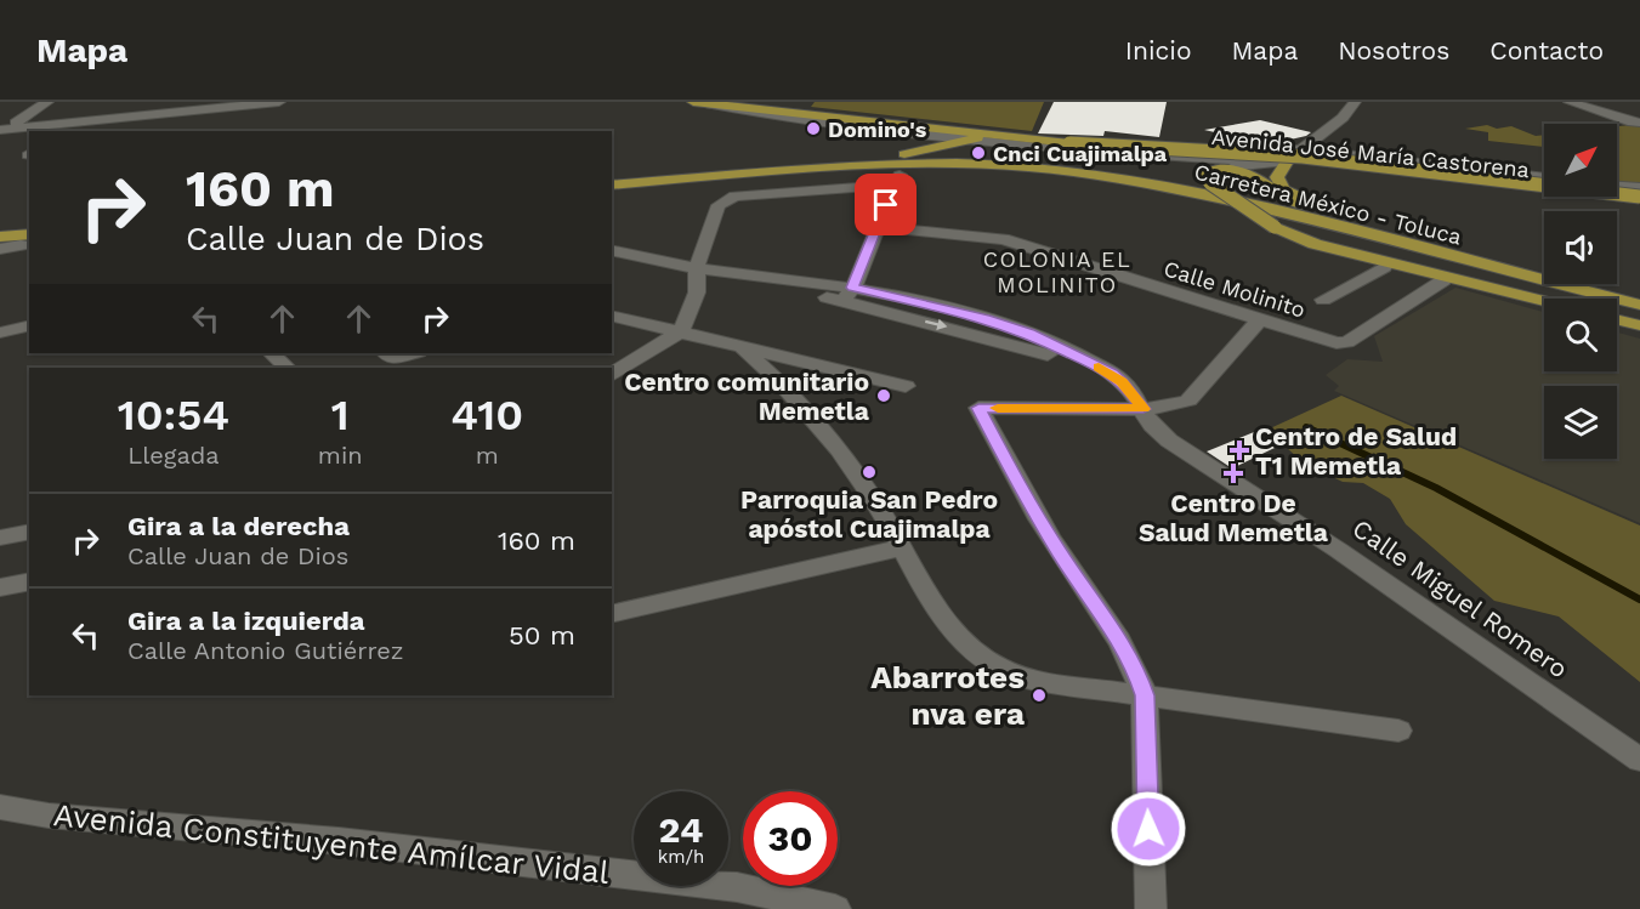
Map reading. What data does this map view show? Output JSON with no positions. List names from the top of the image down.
{
  "streets": {
    "main road": ["Avenida José María Castorena", "Carretera México - Toluca"],
    "street": ["Calle Molinito", "Calle Miguel Romero", "Avenida Constituyente Amílcar Vidal"]
  },
  "districts": ["COLONIA EL MOLINITO"],
  "places": {
    "other": [
      "Domino's",
      "Cnci Cuajimalpa",
      "Centro comunitario Memetla",
      "Parroquia San Pedro apóstol Cuajimalpa",
      "Abarrotes nva era"
    ],
    "health": ["Centro de Salud T1 Memetla", "Centro De Salud Memetla"]
  },
  "north": "top right",
  "page": {
    "header": "Mapa",
    "nav": [
      "Inicio",
      "Mapa",
      "Nosotros",
      "Contacto"
    ],
    "turn": ["160 m", "Calle Juan de Dios"],
    "eta": [
      "10:54",
      "Llegada",
      "1",
      "min",
      "410",
      "m"
    ],
    "list": [
      {
        "name": "Gira a la derecha",
        "note": "Calle Juan de Dios",
        "value": "160 m"
      },
      {
        "name": "Gira a la izquierda",
        "note": "Calle Antonio Gutiérrez",
        "value": "50 m"
      }
    ],
    "speed": "24 km/h",
    "limit": "30"
  }
}
